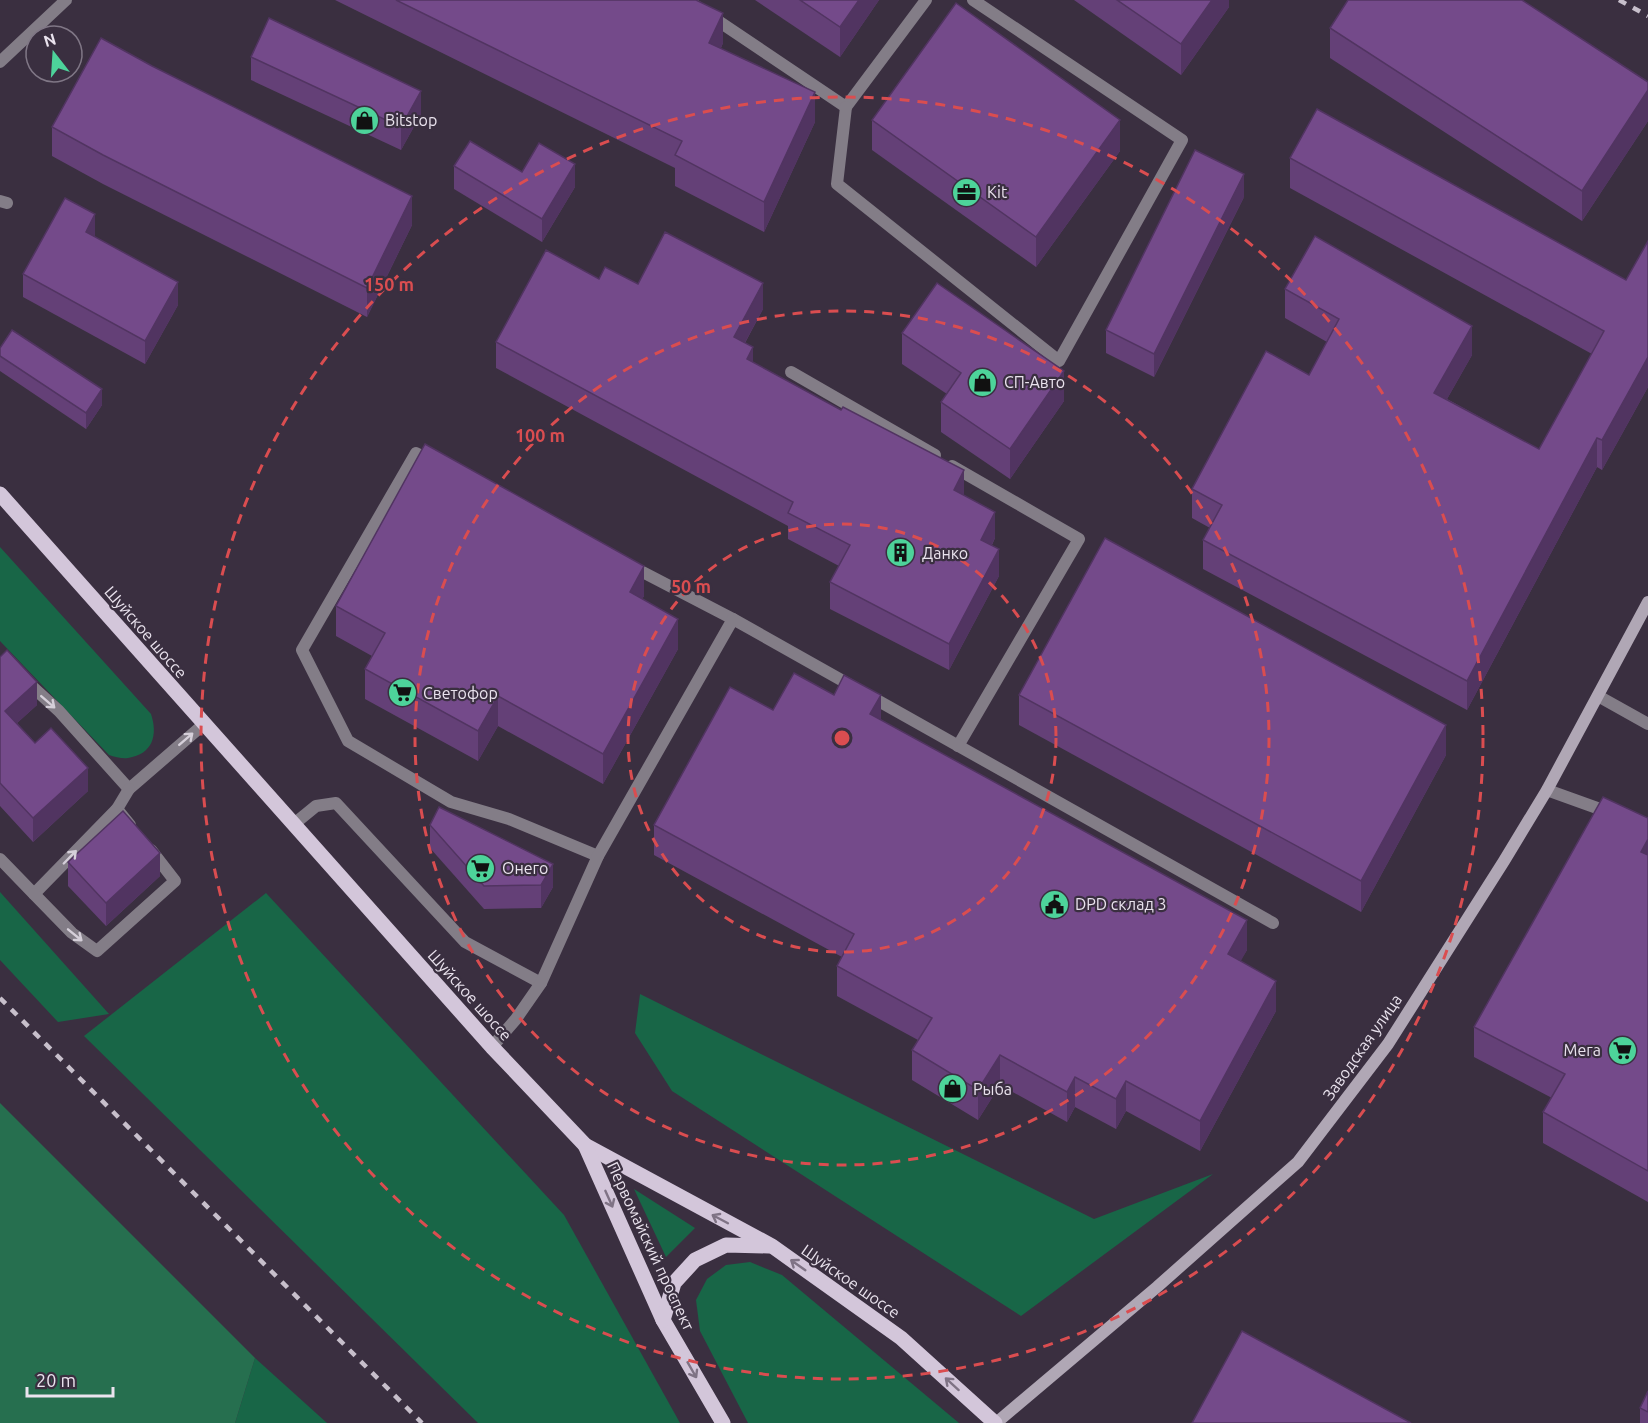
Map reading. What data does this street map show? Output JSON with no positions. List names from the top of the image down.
{
  "streets": {
    "main road": ["Шуйское шоссе", "Заводская улица", "Первомайский проспект"]
  },
  "crossings": [
    ["Шуйское шоссе", "Заводская улица"],
    ["Шуйское шоссе", "Первомайский проспект"]
  ],
  "one_way": ["Шуйское шоссе", "Первомайский проспект"],
  "places": {
    "shop": ["Bitstop", "СП-Авто", "Рыба"],
    "office": ["Kit"],
    "building": ["Данко"],
    "supermarket": ["Светофор", "Онего", "Мега"],
    "public building": ["DPD склад 3"]
  },
  "scale_bar": "20 m",
  "north": "top",
  "rings": ["150 m", "100 m", "50 m"]
}
